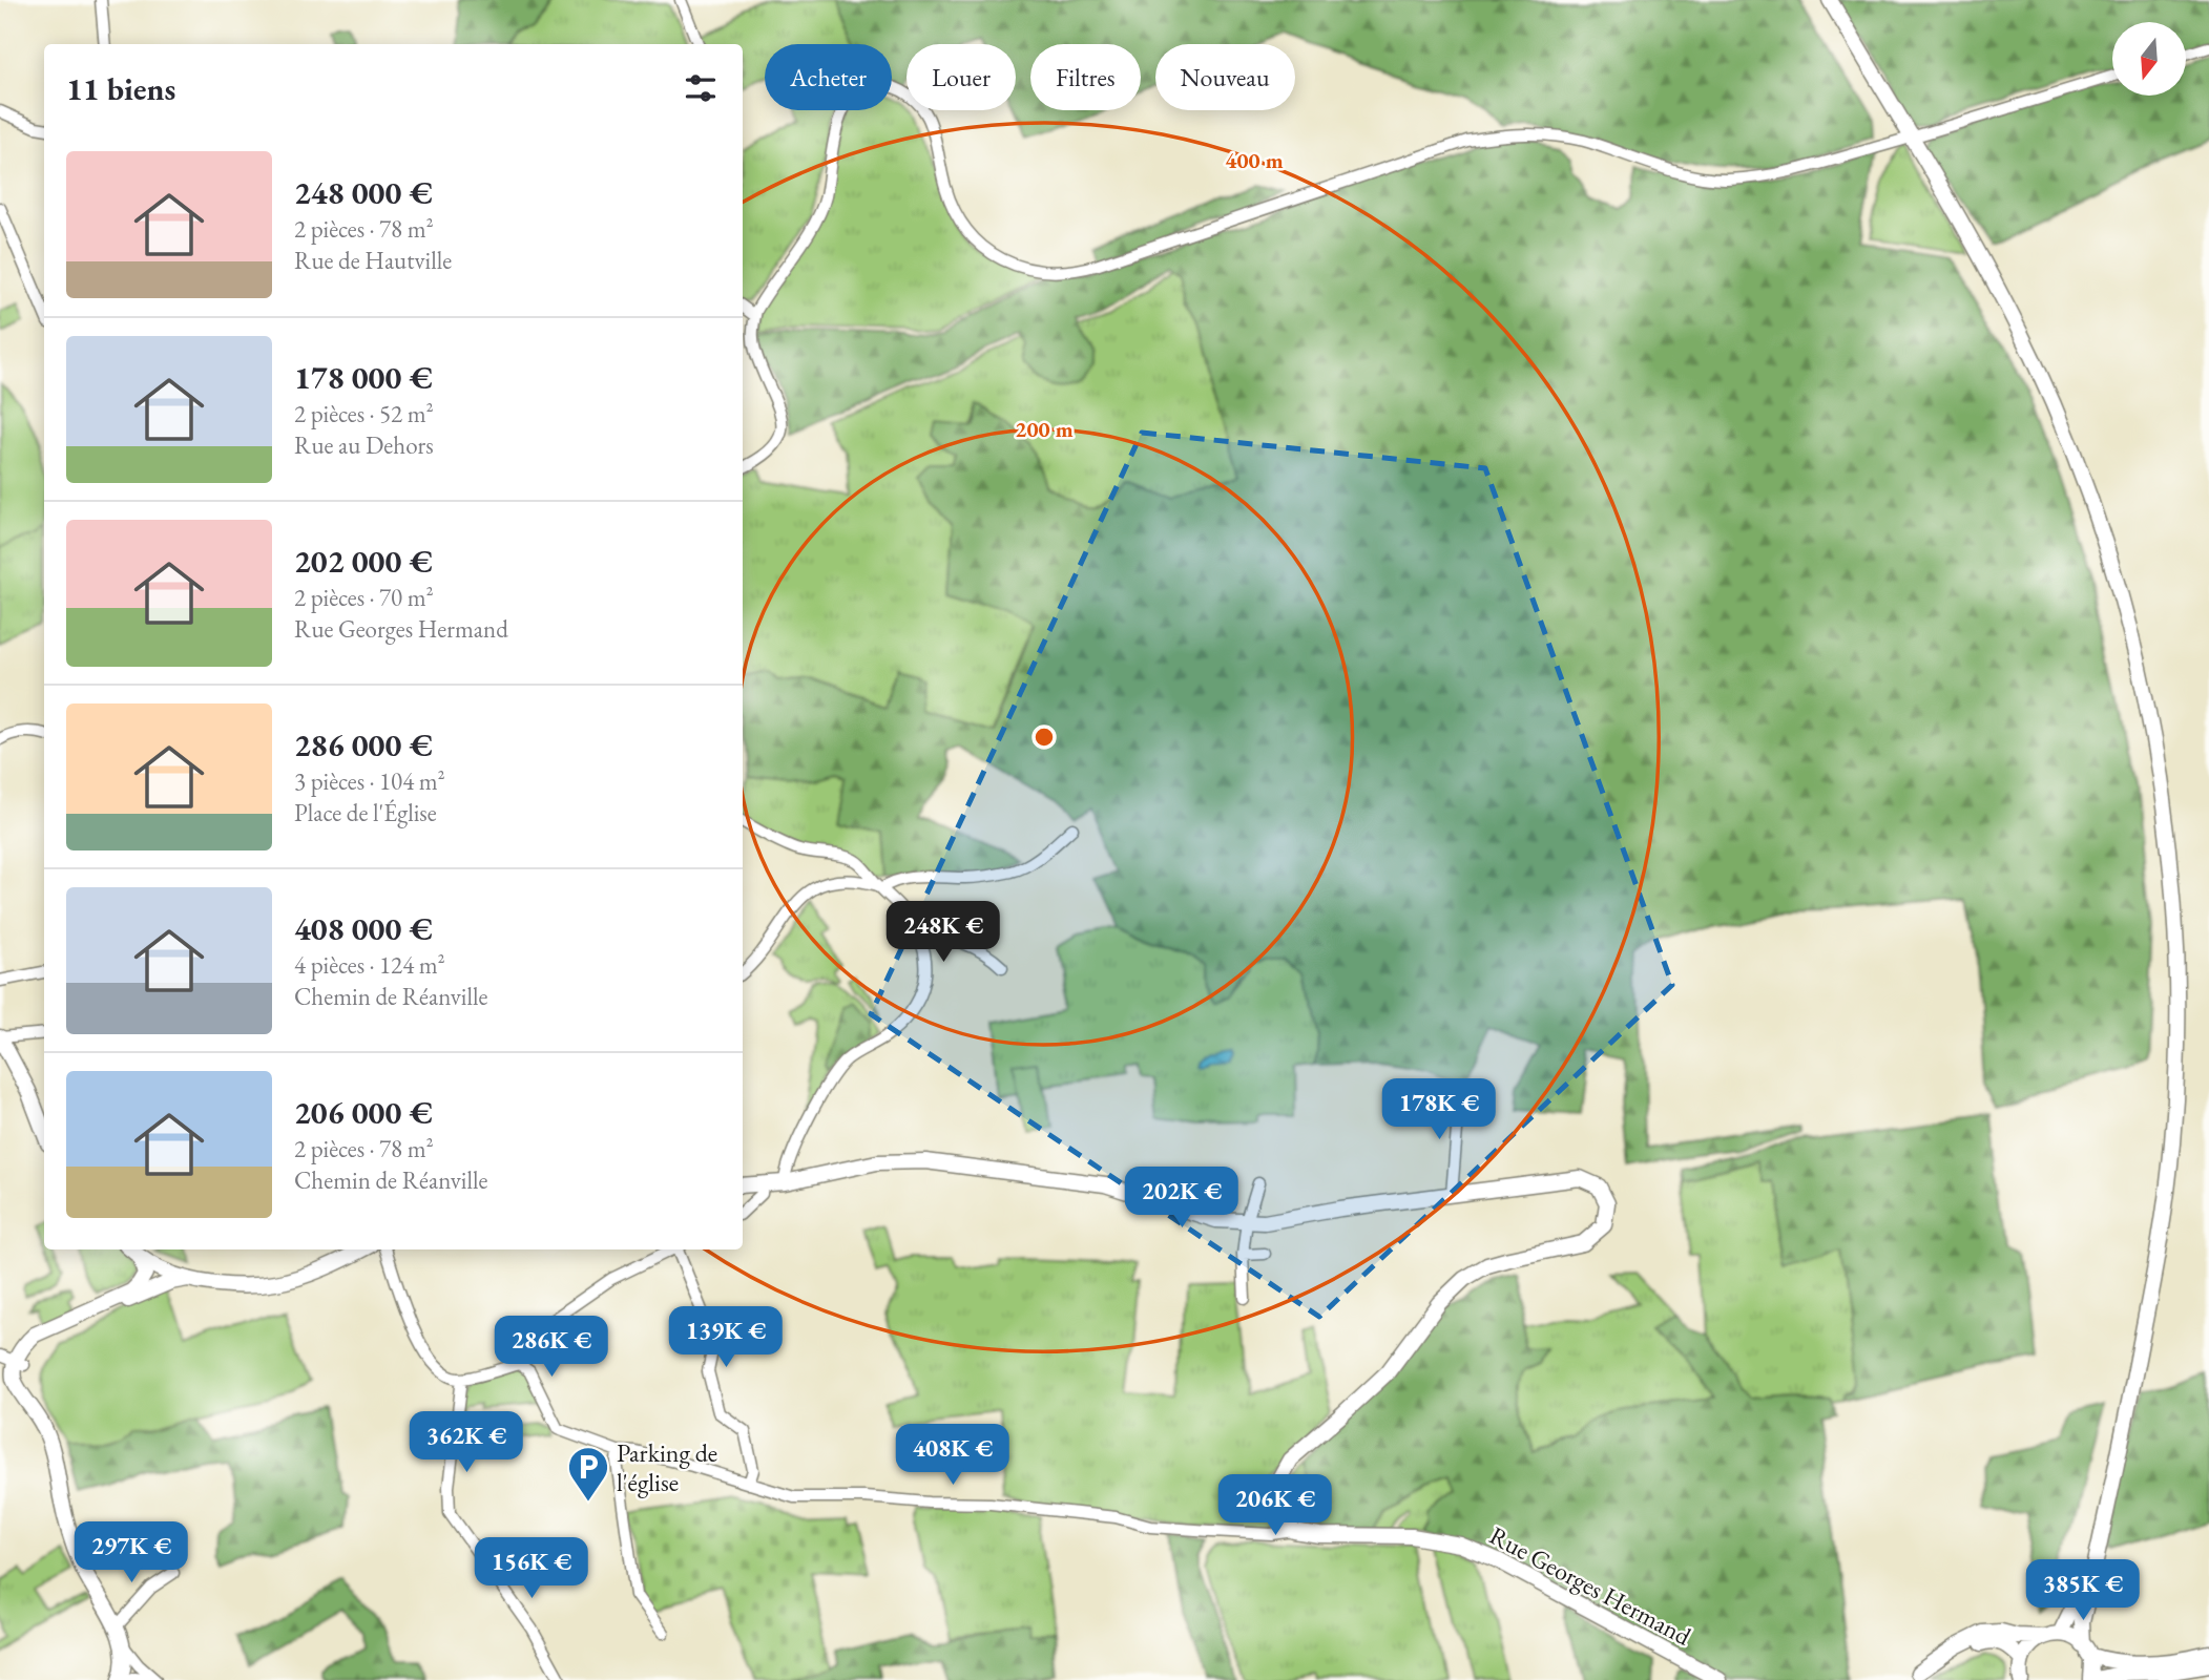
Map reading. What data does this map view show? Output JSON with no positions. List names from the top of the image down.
{
  "streets": {
    "street": ["Rue Georges Hermand"]
  },
  "places": {
    "parking": ["Parking de l'église"]
  },
  "north": "bottom",
  "page": {
    "chip": [
      "Acheter",
      "Louer",
      "Filtres",
      "Nouveau"
    ],
    "heading": "11 biens",
    "list": [
      {
        "name": "248 000 €",
        "note": "2 pièces · 78 m² · Rue de Hautville"
      },
      {
        "name": "178 000 €",
        "note": "2 pièces · 52 m² · Rue au Dehors"
      },
      {
        "name": "202 000 €",
        "note": "2 pièces · 70 m² · Rue Georges Hermand"
      },
      {
        "name": "286 000 €",
        "note": "3 pièces · 104 m² · Place de l'Église"
      },
      {
        "name": "408 000 €",
        "note": "4 pièces · 124 m² · Chemin de Réanville"
      },
      {
        "name": "206 000 €",
        "note": "2 pièces · 78 m² · Chemin de Réanville"
      }
    ],
    "price": [
      "248K €",
      "178K €",
      "202K €",
      "139K €",
      "286K €",
      "362K €",
      "408K €",
      "206K €",
      "297K €",
      "156K €",
      "385K €"
    ]
  },
  "rings": ["400 m", "200 m"]
}
